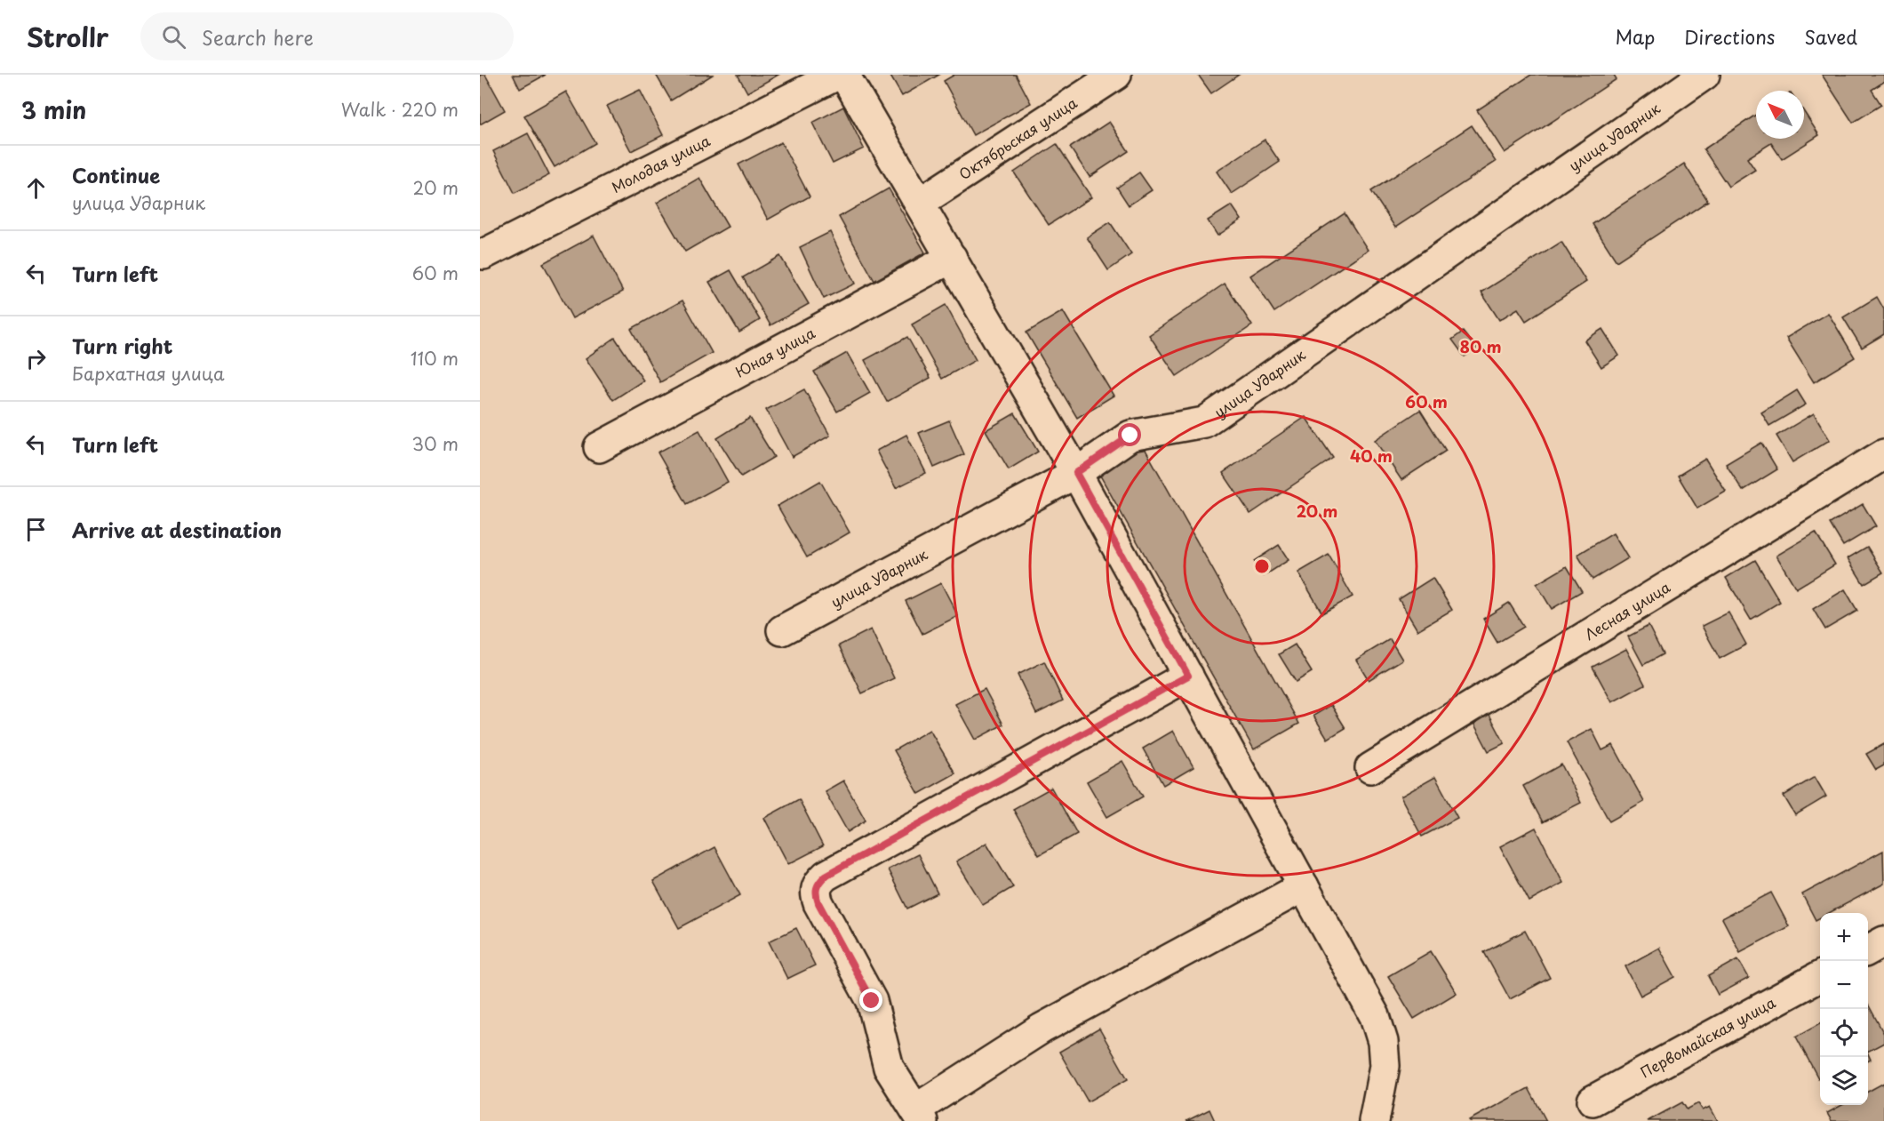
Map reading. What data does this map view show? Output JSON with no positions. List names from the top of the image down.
{
  "streets": {
    "street": [
      "улица Ударник",
      "Октябрьская улица",
      "Молодая улица",
      "Юная улица",
      "Лесная улица",
      "Первомайская улица"
    ]
  },
  "north": "top left",
  "page": {
    "header": "Strollr",
    "search": "Search here",
    "nav": ["Map", "Directions", "Saved"],
    "heading": ["3 min", "Walk · 220 m"],
    "list": [
      ["Continue", "улица Ударник", "20 m"],
      ["Turn left", "60 m"],
      ["Turn right", "Бархатная улица", "110 m"],
      ["Turn left", "30 m"],
      "Arrive at destination"
    ],
    "map_buttons": ["+", "−"]
  },
  "rings": [
    "80 m",
    "60 m",
    "40 m",
    "20 m"
  ]
}
